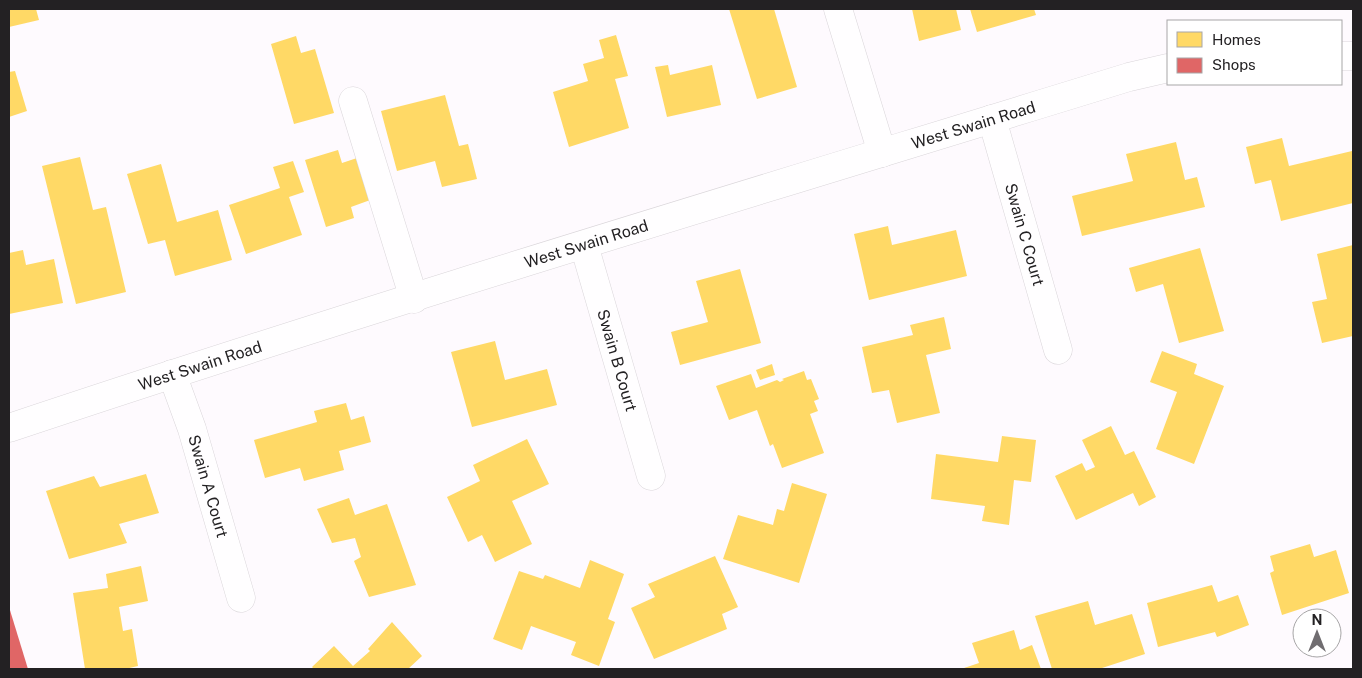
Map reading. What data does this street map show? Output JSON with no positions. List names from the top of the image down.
{
  "streets": {
    "main road": [
      "West Swain Road",
      "Swain C Court",
      "Swain B Court",
      "Swain A Court"
    ]
  },
  "crossings": [
    ["West Swain Road", "Swain C Court"],
    ["West Swain Road", "Swain B Court"],
    ["West Swain Road", "Swain A Court"]
  ],
  "legend": ["Homes", "Shops"],
  "north": "top"
}
